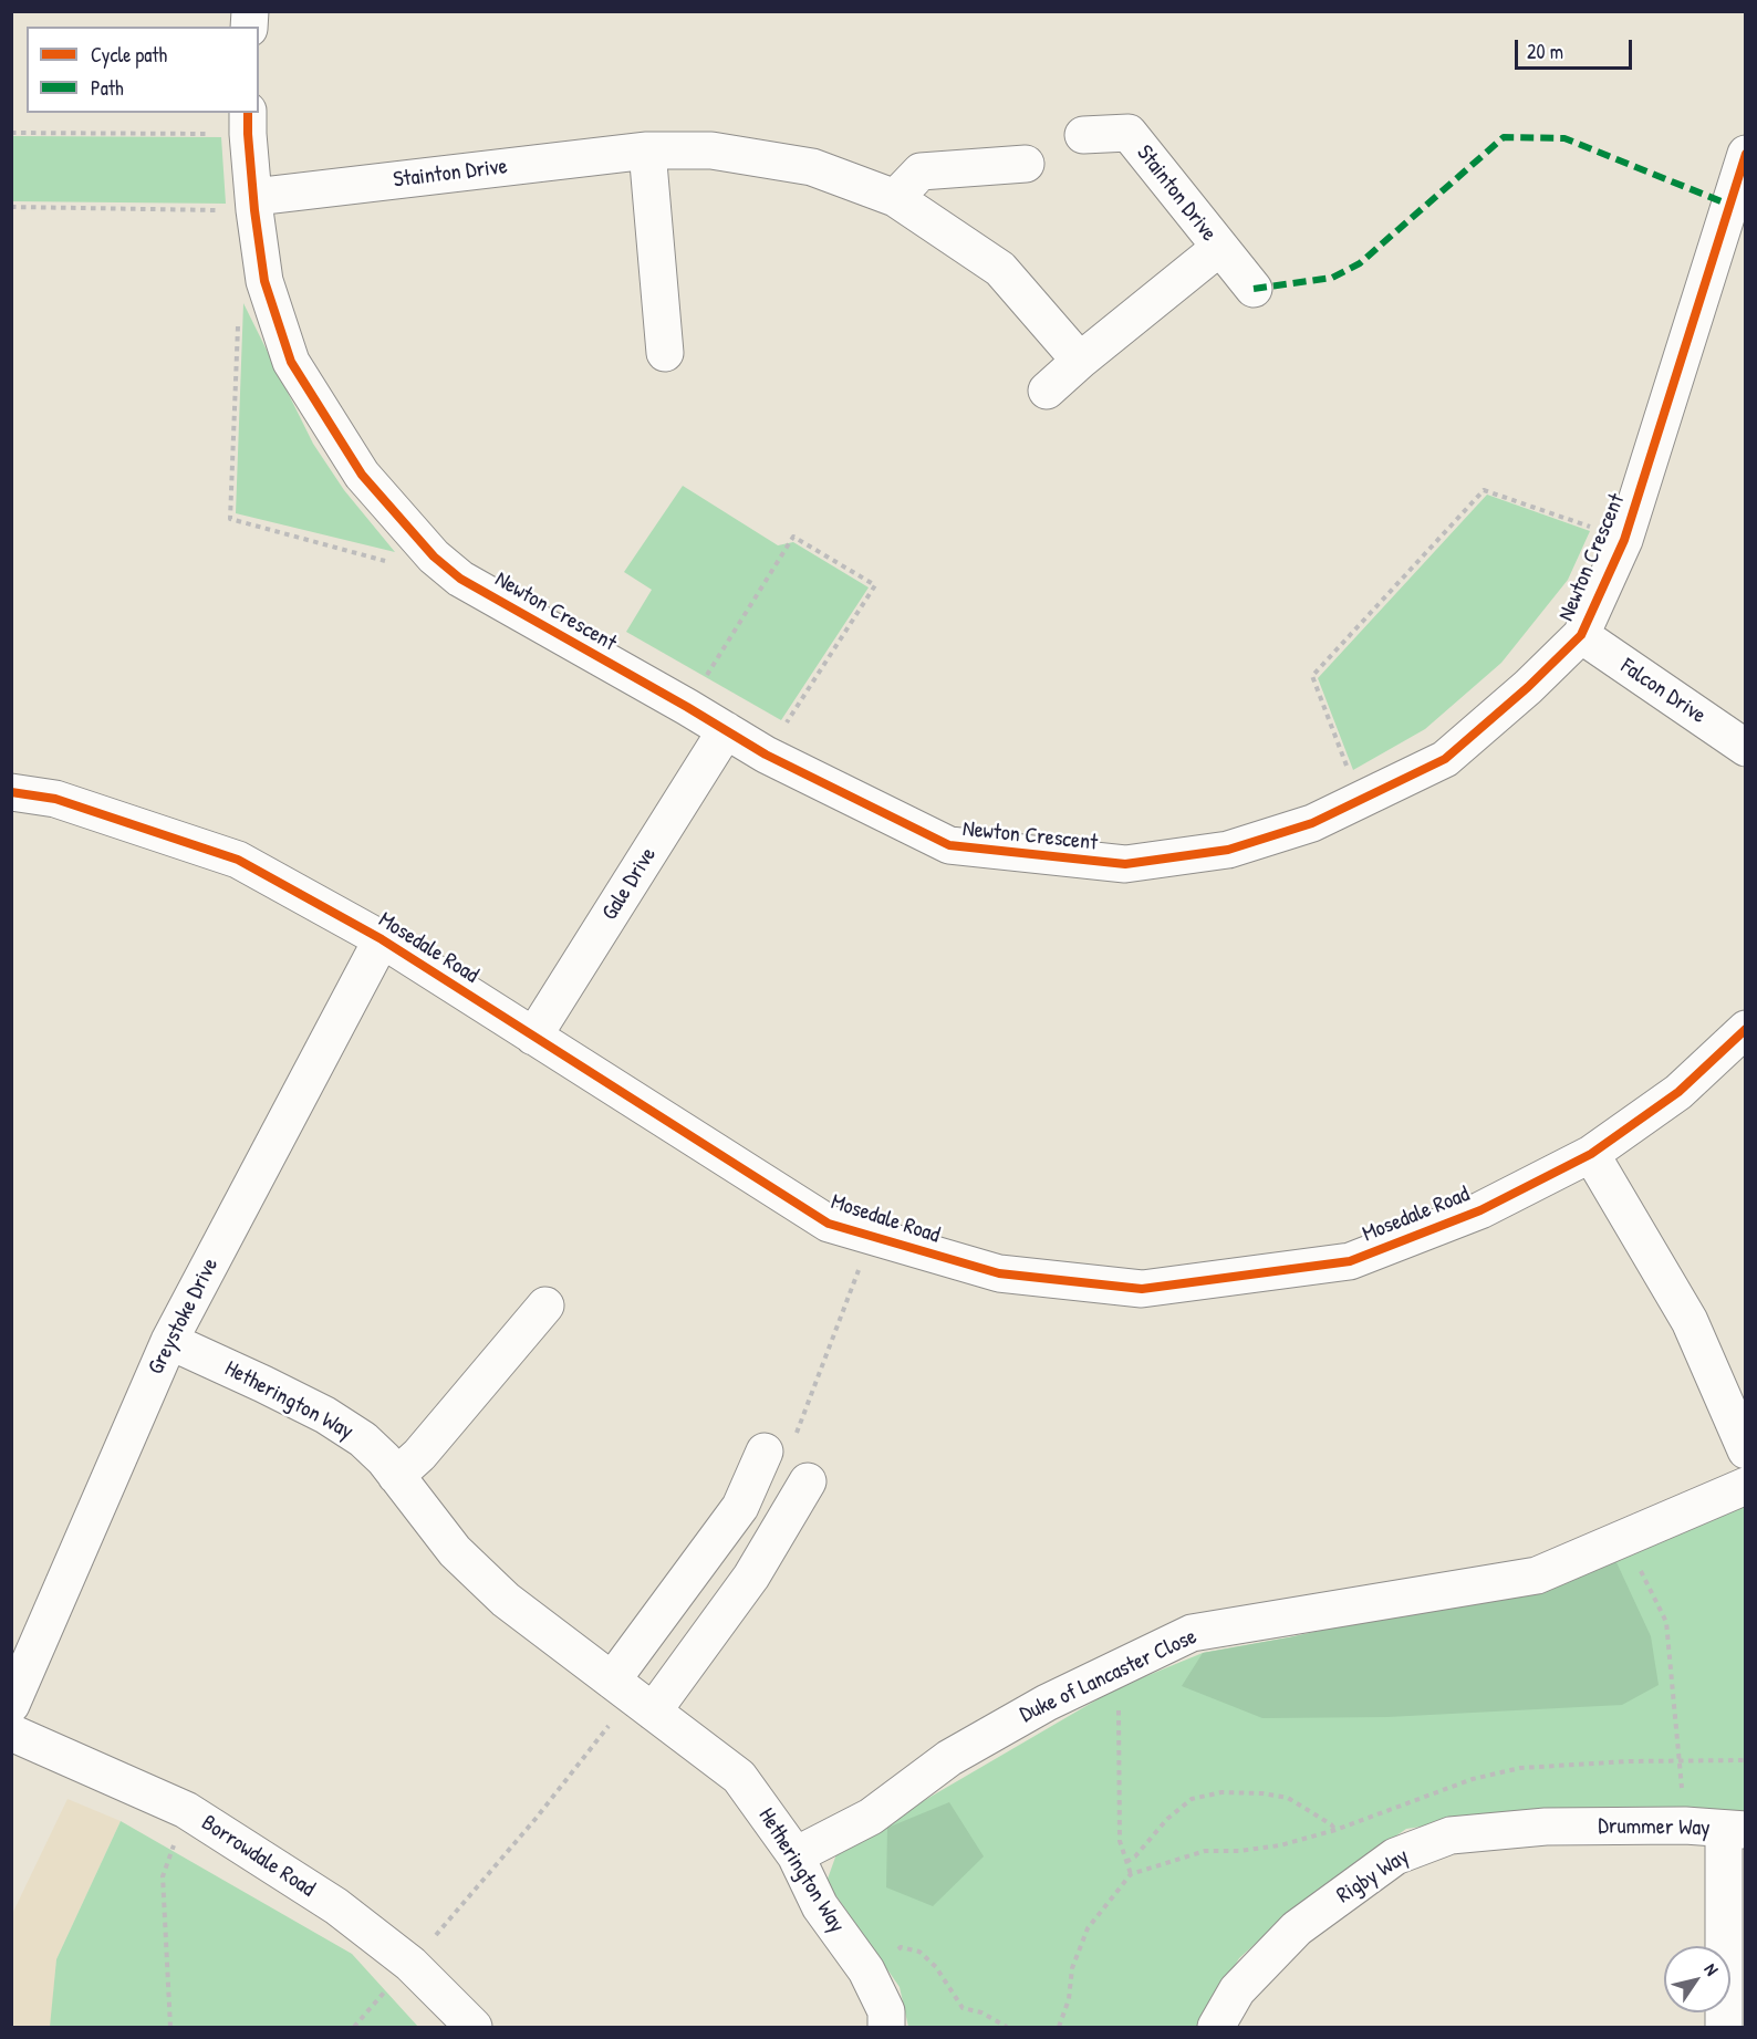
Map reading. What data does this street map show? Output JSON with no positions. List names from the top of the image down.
{
  "streets": {
    "street": [
      "Stainton Drive",
      "Newton Crescent",
      "Falcon Drive",
      "Gale Drive",
      "Mosedale Road",
      "Greystoke Drive",
      "Hetherington Way",
      "Duke of Lancaster Close",
      "Drummer Way",
      "Borrowdale Road",
      "Rigby Way"
    ]
  },
  "crossings": [
    ["Stainton Drive", "Newton Crescent"],
    ["Newton Crescent", "Falcon Drive"],
    ["Newton Crescent", "Gale Drive"],
    ["Gale Drive", "Mosedale Road"],
    ["Mosedale Road", "Greystoke Drive"],
    ["Greystoke Drive", "Hetherington Way"],
    ["Hetherington Way", "Duke of Lancaster Close"],
    ["Drummer Way", "Rigby Way"]
  ],
  "legend": ["Cycle path", "Path"],
  "scale_bar": "20 m",
  "north": "top right"
}
